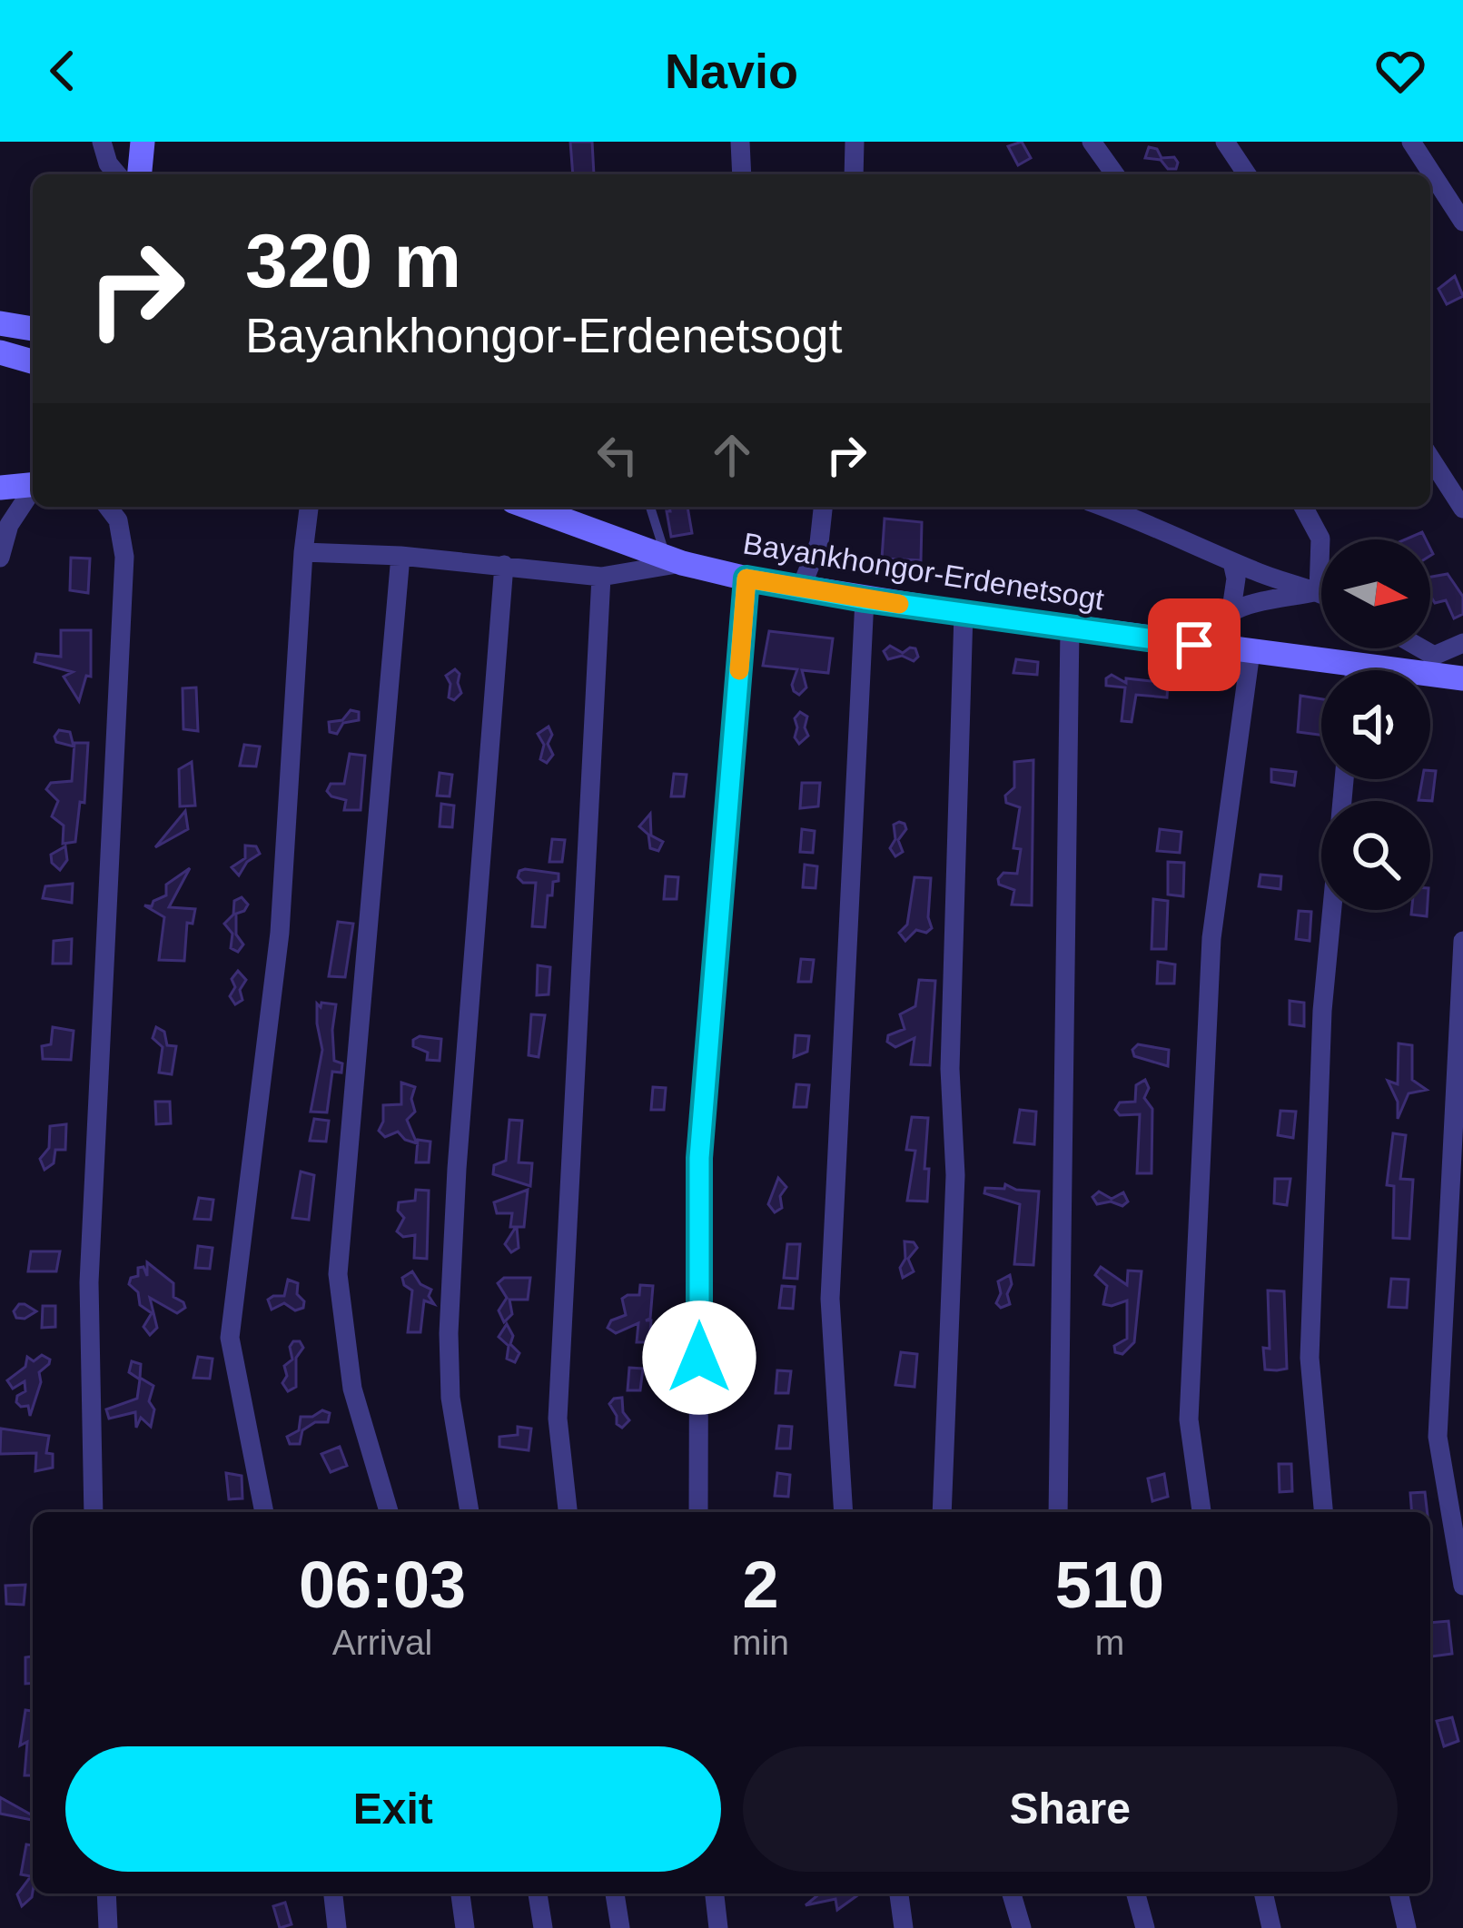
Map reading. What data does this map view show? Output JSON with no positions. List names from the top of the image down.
{
  "streets": {
    "street": ["Bayankhongor-Erdenetsogt"]
  },
  "north": "right",
  "page": {
    "header": "Navio",
    "turn": ["320 m", "Bayankhongor-Erdenetsogt"],
    "eta": [
      "06:03",
      "Arrival",
      "2",
      "min",
      "510",
      "m"
    ],
    "buttons": ["Exit", "Share"]
  }
}
